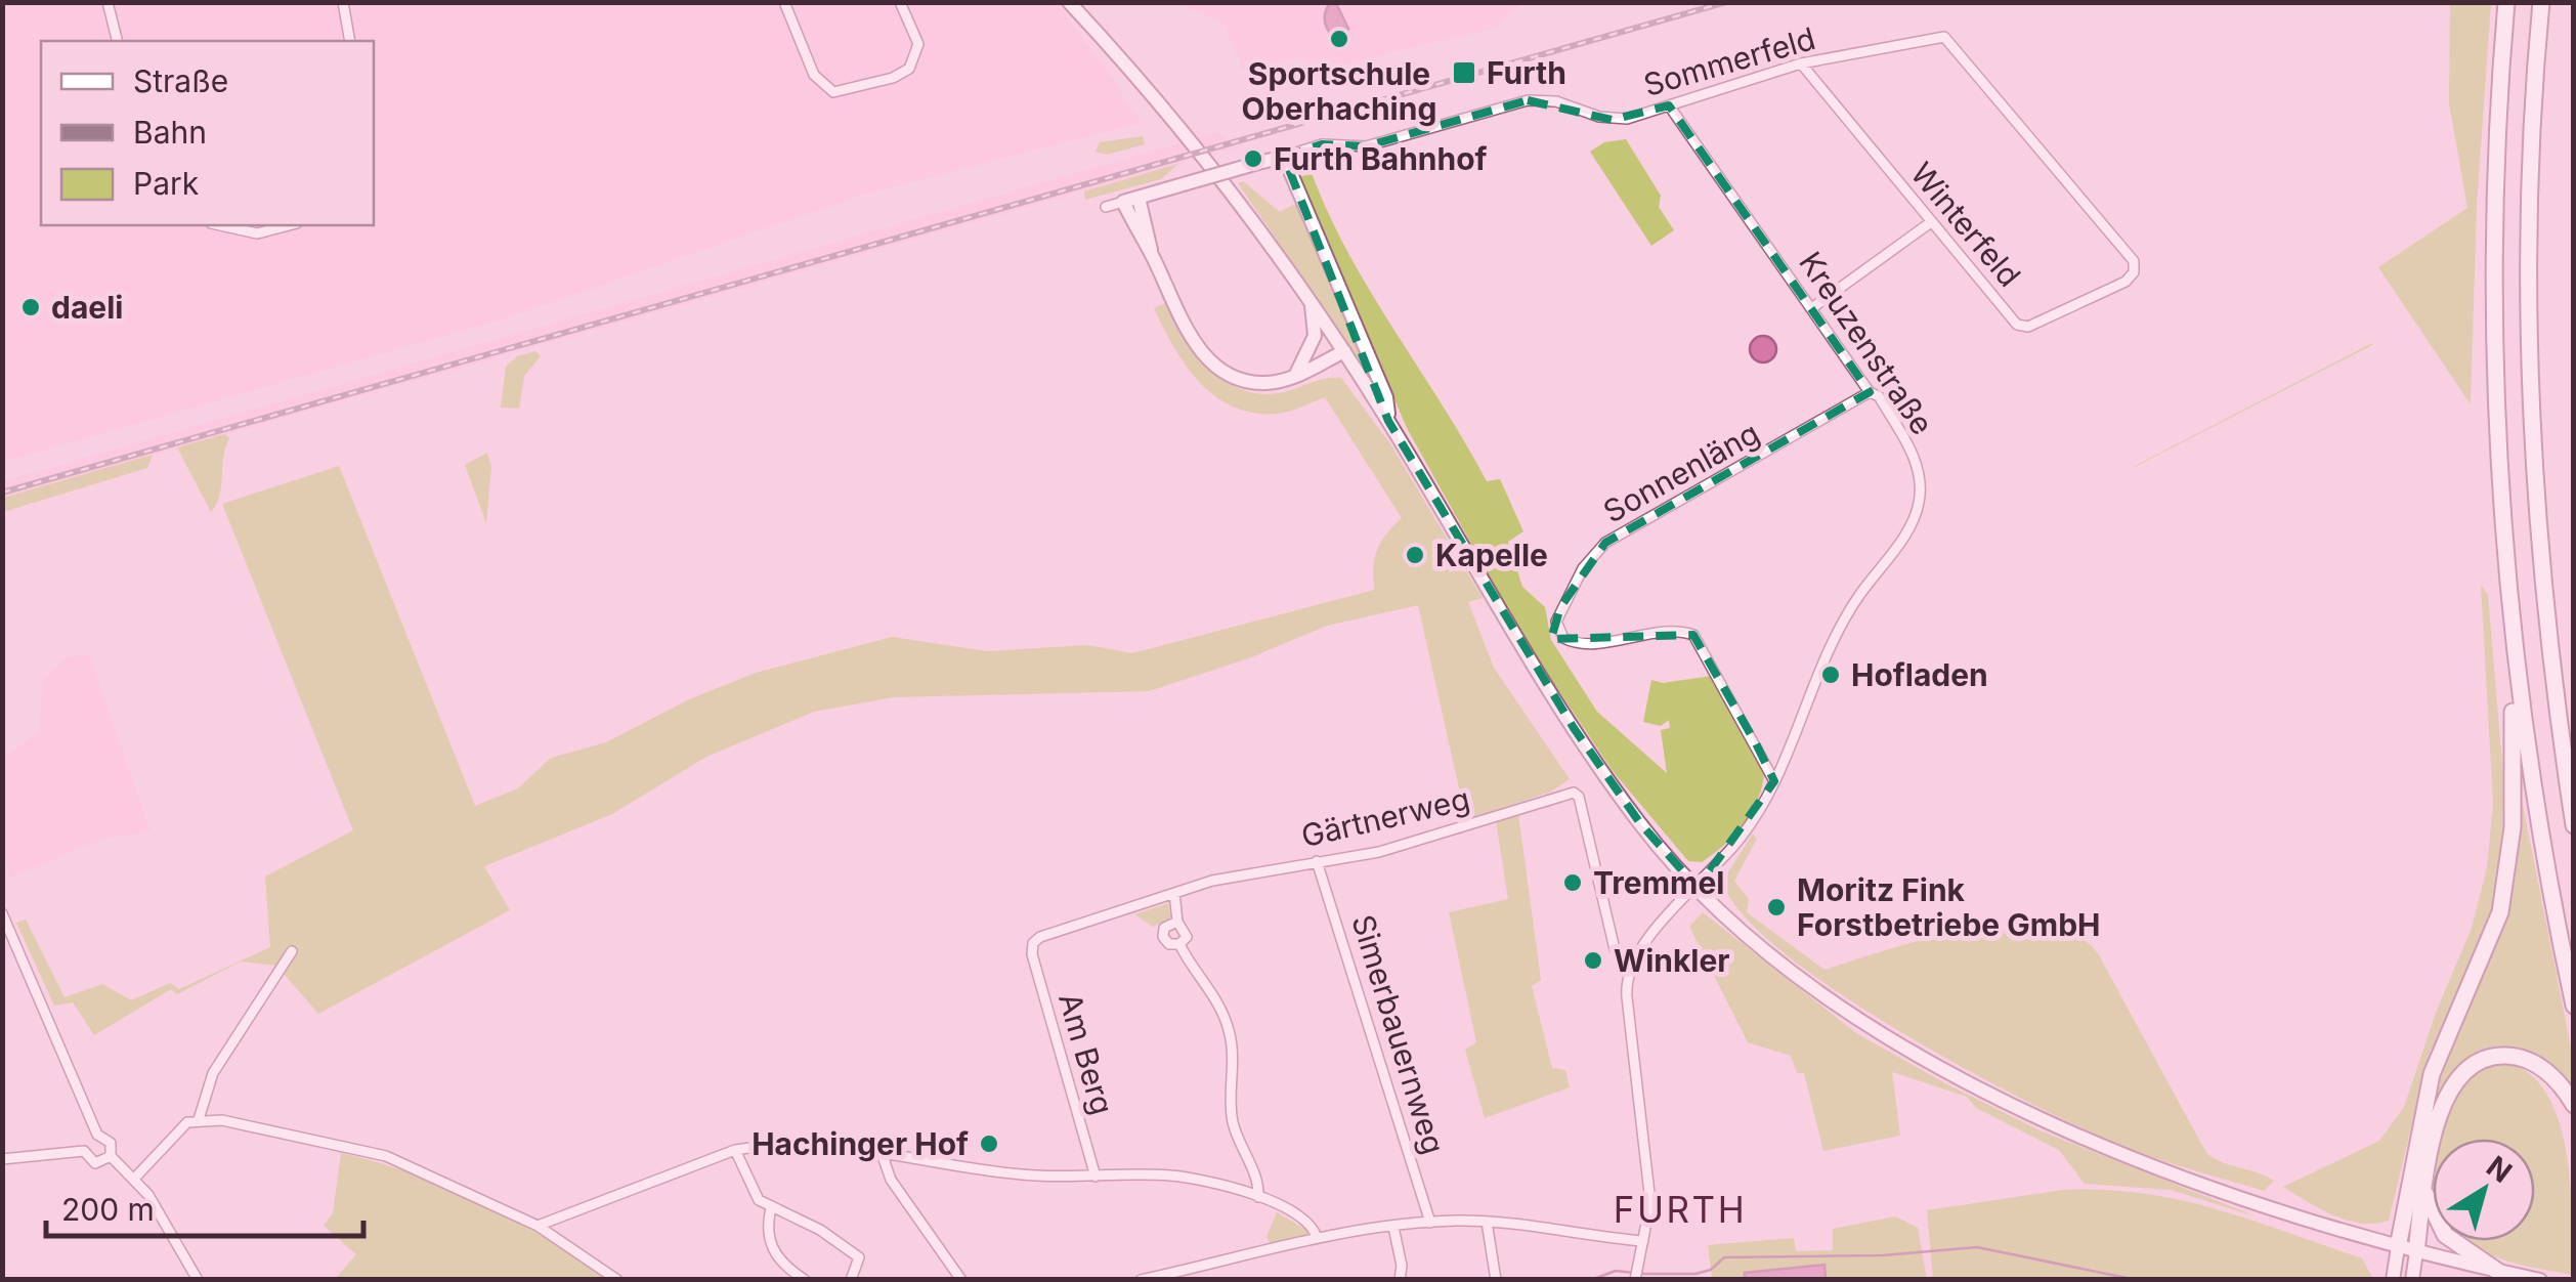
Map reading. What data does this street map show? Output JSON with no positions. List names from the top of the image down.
{
  "streets": {
    "street": [
      "Sommerfeld",
      "Winterfeld",
      "Kreuzenstraße",
      "Sonnenläng",
      "Gärtnerweg",
      "Simerbauernweg",
      "Am Berg"
    ]
  },
  "crossings": [
    ["Sommerfeld", "Winterfeld"],
    ["Sommerfeld", "Kreuzenstraße"],
    ["Kreuzenstraße", "Sonnenläng"],
    ["Kreuzenstraße", "Gärtnerweg"],
    ["Gärtnerweg", "Simerbauernweg"],
    ["Gärtnerweg", "Am Berg"]
  ],
  "districts": ["FURTH"],
  "places": {
    "other": [
      "Sportschule Oberhaching",
      "Furth Bahnhof",
      "daeli",
      "Kapelle",
      "Hofladen",
      "Tremmel",
      "Moritz Fink Forstbetriebe GmbH",
      "Winkler",
      "Hachinger Hof"
    ],
    "transit": ["Furth"]
  },
  "legend": ["Straße", "Bahn", "Park"],
  "scale_bar": "200 m",
  "north": "top right"
}
